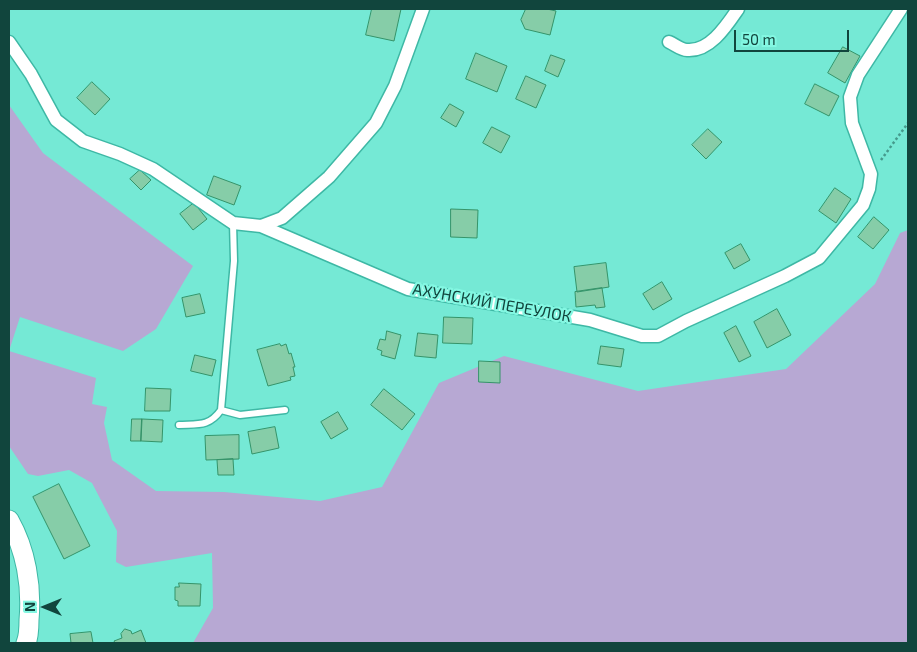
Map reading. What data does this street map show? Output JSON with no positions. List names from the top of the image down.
{
  "streets": {
    "street": ["АХУНСКИЙ ПЕРЕУЛОК"]
  },
  "scale_bar": "50 m",
  "north": "left"
}
